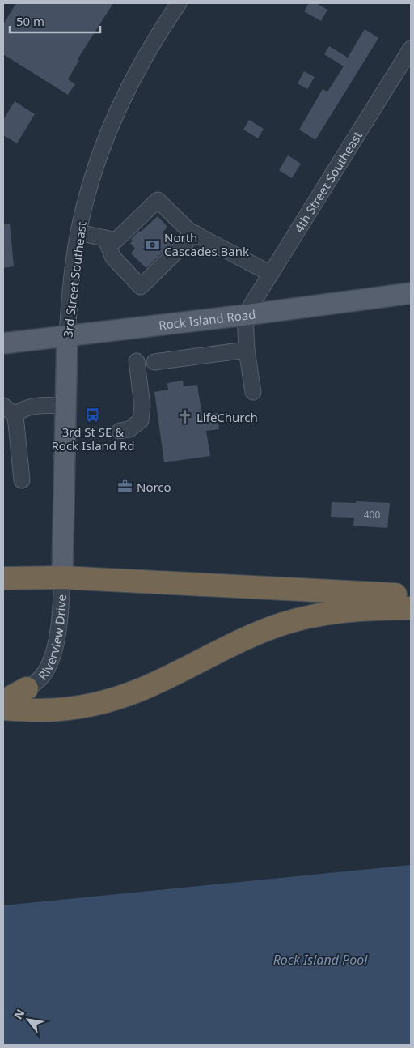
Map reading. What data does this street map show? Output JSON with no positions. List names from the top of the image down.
{
  "streets": {
    "main road": ["3rd Street Southeast", "Rock Island Road"],
    "street": ["4th Street Southeast", "Riverview Drive"]
  },
  "crossings": [
    ["4th Street Southeast", "Rock Island Road"],
    ["3rd Street Southeast", "Rock Island Road"],
    ["3rd Street Southeast", "Riverview Drive"]
  ],
  "water": ["Rock Island Pool"],
  "places": {
    "bank": ["North Cascades Bank"],
    "bus stop": ["3rd St SE & Rock Island Rd"],
    "church": ["LifeChurch"],
    "office": ["Norco"]
  },
  "house_numbers": ["400"],
  "scale_bar": "50 m",
  "north": "top left"
}
